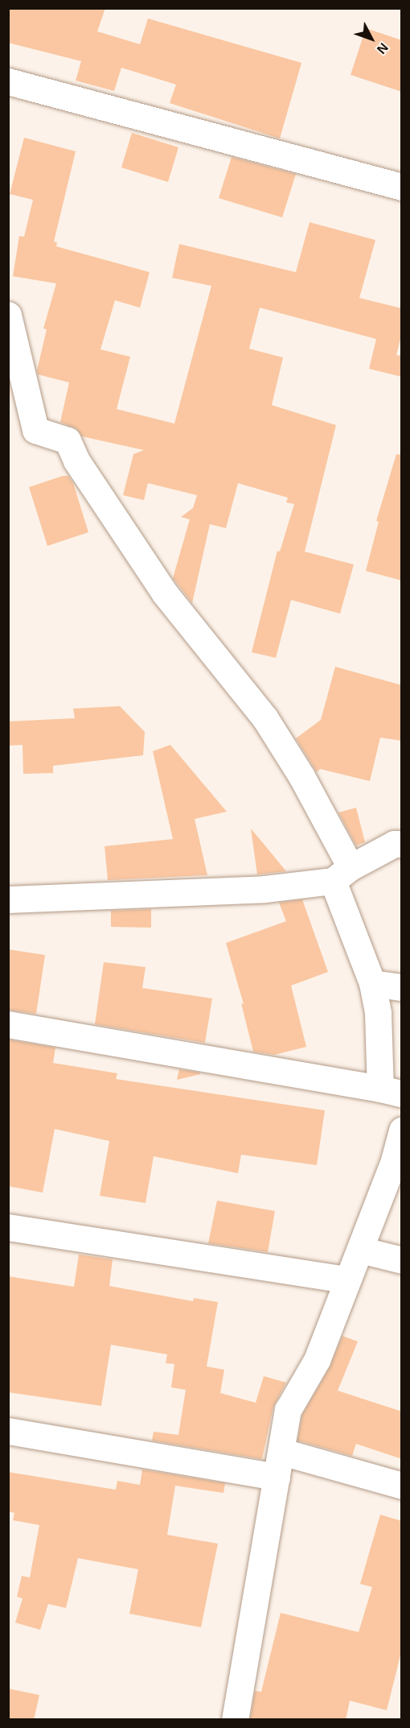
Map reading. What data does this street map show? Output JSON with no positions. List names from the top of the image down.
{
  "north": "bottom right"
}
